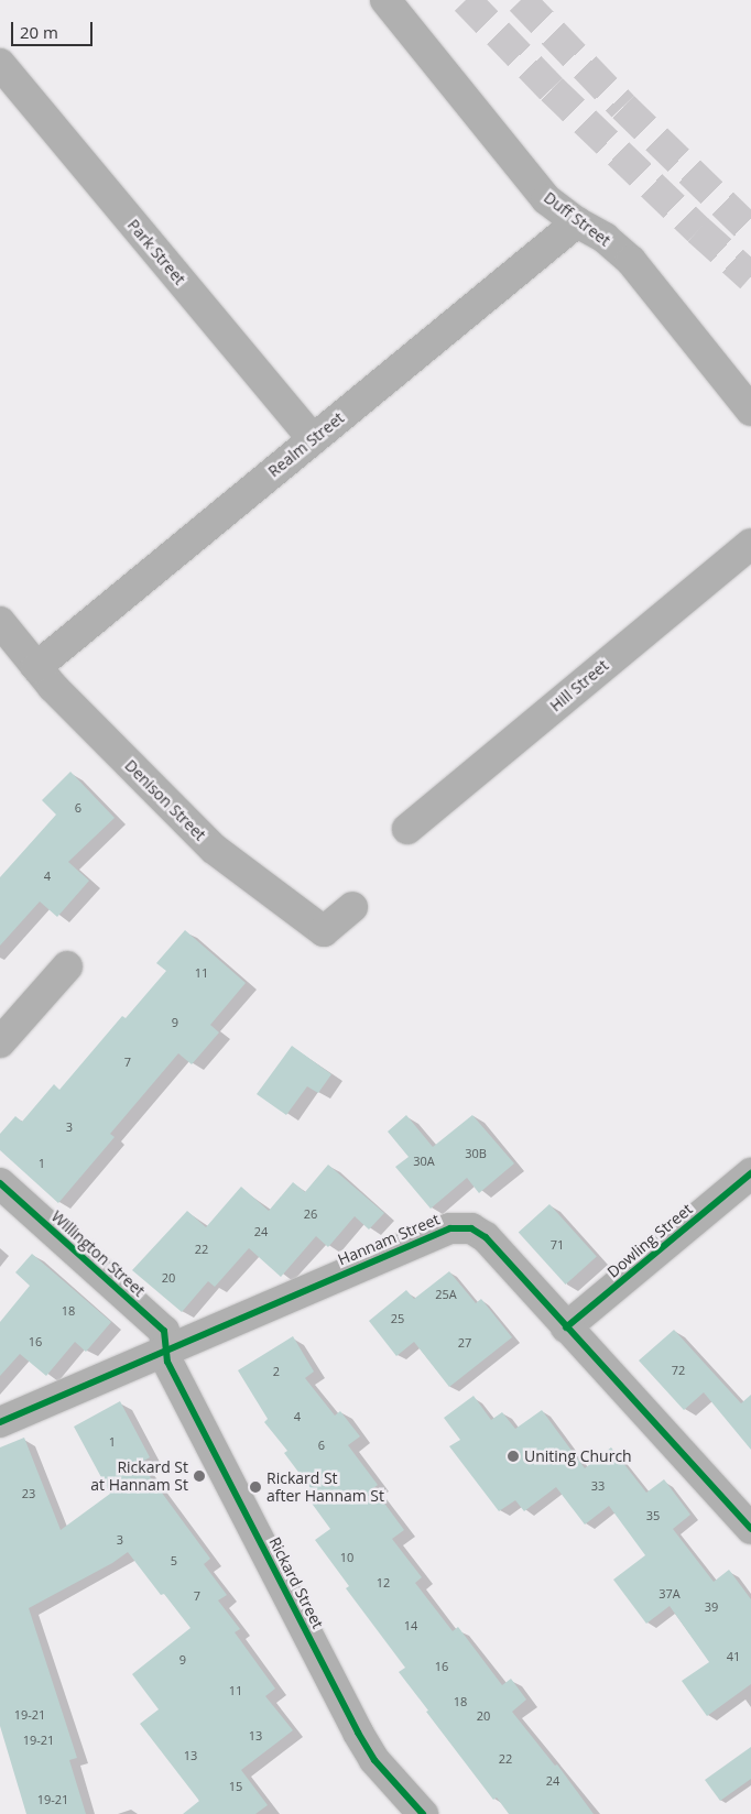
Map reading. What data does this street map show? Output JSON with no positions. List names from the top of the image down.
{
  "streets": {
    "street": [
      "Duff Street",
      "Park Street",
      "Realm Street",
      "Hill Street",
      "Denison Street",
      "Hannam Street",
      "Dowling Street",
      "Willington Street",
      "Rickard Street"
    ]
  },
  "crossings": [
    ["Duff Street", "Realm Street"],
    ["Park Street", "Realm Street"],
    ["Realm Street", "Denison Street"],
    ["Hannam Street", "Dowling Street"],
    ["Hannam Street", "Willington Street"],
    ["Hannam Street", "Rickard Street"],
    ["Willington Street", "Rickard Street"]
  ],
  "places": ["Uniting Church", "Rickard St at Hannam St", "Rickard St after Hannam St"],
  "house_numbers": [
    "6",
    "4",
    "11",
    "9",
    "7",
    "3",
    "30B",
    "30A",
    "1",
    "26",
    "24",
    "71",
    "22",
    "20",
    "25A",
    "18",
    "25",
    "16",
    "27",
    "72",
    "2",
    "4",
    "1",
    "6",
    "33",
    "23",
    "35",
    "3",
    "10",
    "5",
    "12",
    "37A",
    "7",
    "39",
    "14",
    "41",
    "9",
    "16",
    "11",
    "18",
    "19-21",
    "20",
    "13",
    "19-21",
    "13",
    "22",
    "24",
    "15",
    "19-21"
  ],
  "scale_bar": "20 m"
}
